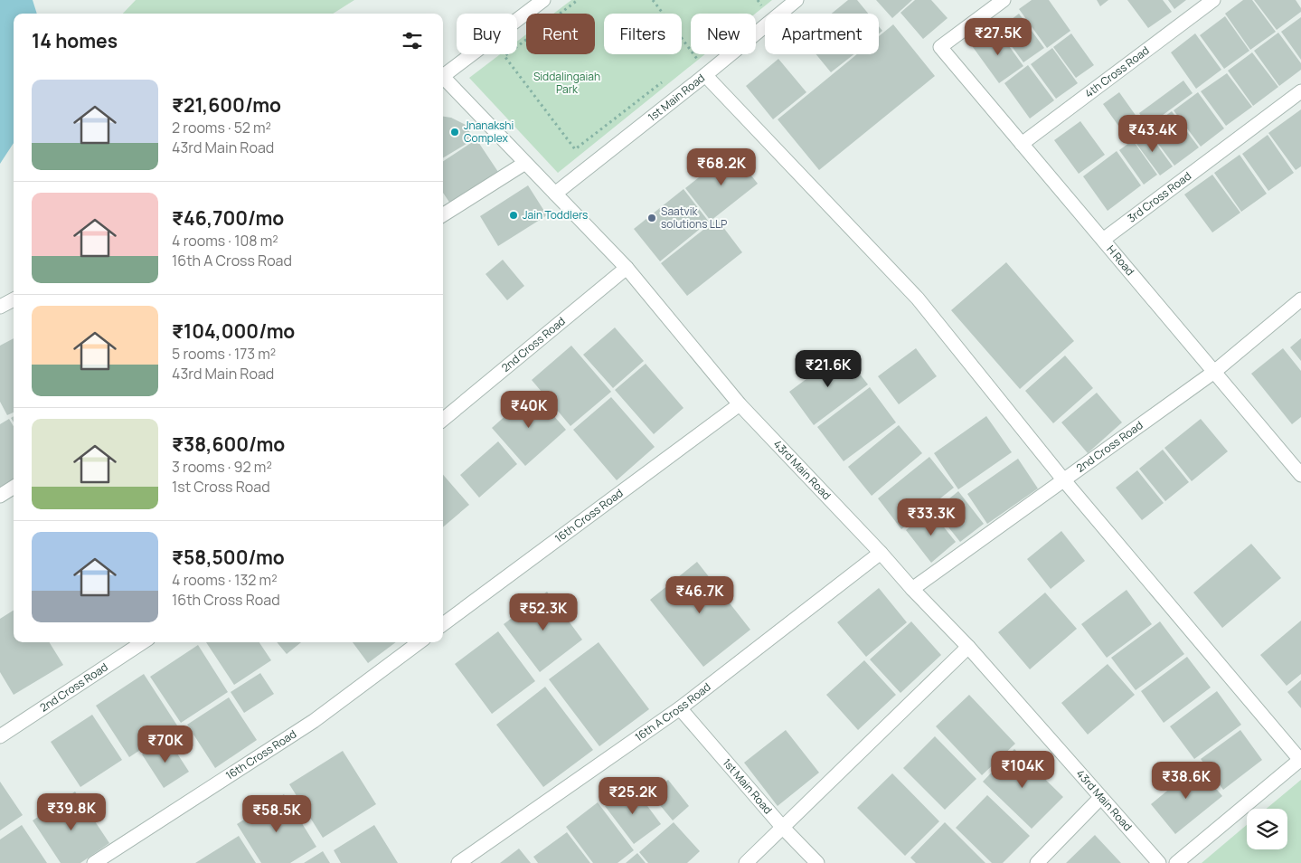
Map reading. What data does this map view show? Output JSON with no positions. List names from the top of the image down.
{
  "streets": {
    "street": [
      "4th Cross Road",
      "1st Main Road",
      "3rd Cross Road",
      "H Road",
      "2nd Cross Road",
      "43rd Main Road",
      "16th Cross Road",
      "16th A Cross Road"
    ]
  },
  "crossings": [
    ["4th Cross Road", "H Road"],
    ["1st Main Road", "43rd Main Road"],
    ["1st Main Road", "16th A Cross Road"],
    ["3rd Cross Road", "H Road"],
    ["H Road", "2nd Cross Road"],
    ["2nd Cross Road", "43rd Main Road"],
    ["43rd Main Road", "16th Cross Road"],
    ["43rd Main Road", "16th A Cross Road"]
  ],
  "parks": ["Siddalingaiah Park"],
  "places": ["Jnanakshi Complex", "Jain Toddlers", "Saatvik solutions LLP"],
  "page": {
    "chip": [
      "Buy",
      "Rent",
      "Filters",
      "New",
      "Apartment"
    ],
    "heading": "14 homes",
    "price": [
      "₹27.5K",
      "₹43.4K",
      "₹68.2K",
      "₹21.6K",
      "₹40K",
      "₹33.3K",
      "₹46.7K",
      "₹52.3K",
      "₹70K",
      "₹104K",
      "₹38.6K",
      "₹25.2K",
      "₹39.8K",
      "₹58.5K"
    ],
    "list": [
      {
        "name": "₹21,600/mo",
        "note": "2 rooms · 52 m² · 43rd Main Road"
      },
      {
        "name": "₹46,700/mo",
        "note": "4 rooms · 108 m² · 16th A Cross Road"
      },
      {
        "name": "₹104,000/mo",
        "note": "5 rooms · 173 m² · 43rd Main Road"
      },
      {
        "name": "₹38,600/mo",
        "note": "3 rooms · 92 m² · 1st Cross Road"
      },
      {
        "name": "₹58,500/mo",
        "note": "4 rooms · 132 m² · 16th Cross Road"
      }
    ]
  }
}
